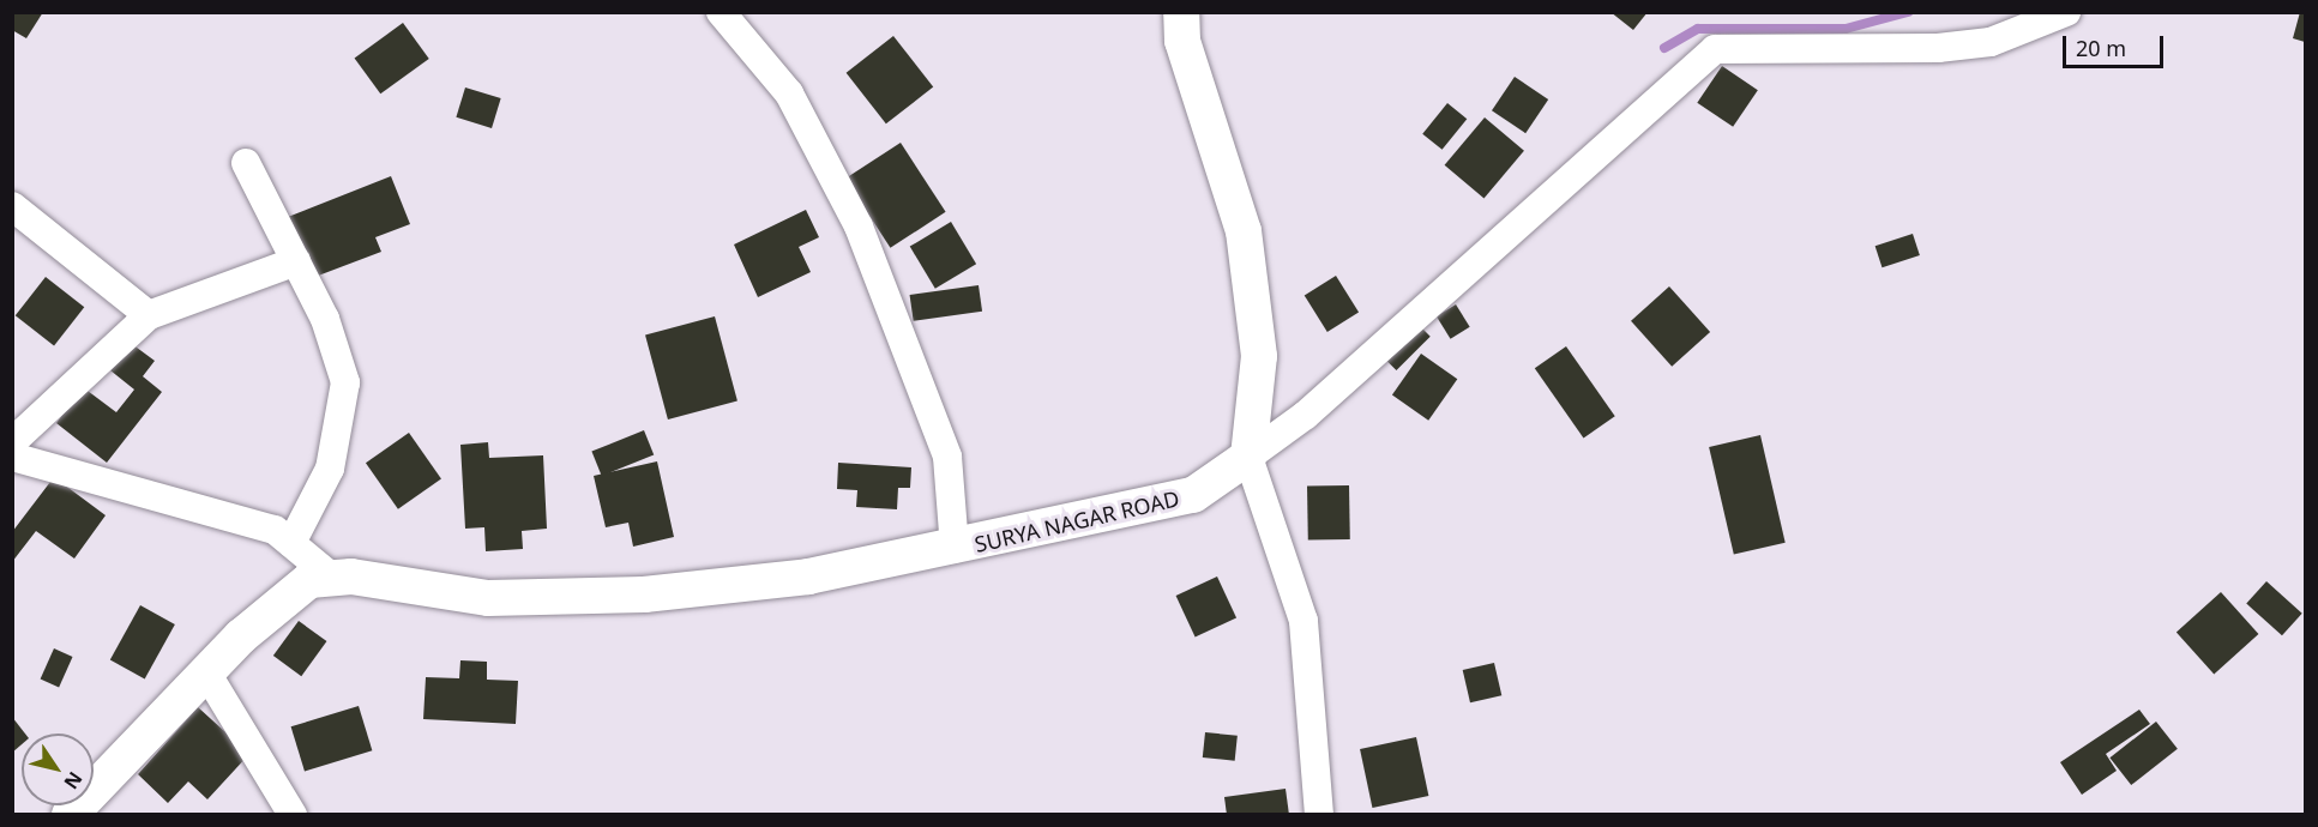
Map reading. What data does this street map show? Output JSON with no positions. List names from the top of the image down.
{
  "streets": {
    "street": ["SURYA NAGAR ROAD"]
  },
  "scale_bar": "20 m",
  "north": "bottom right"
}
